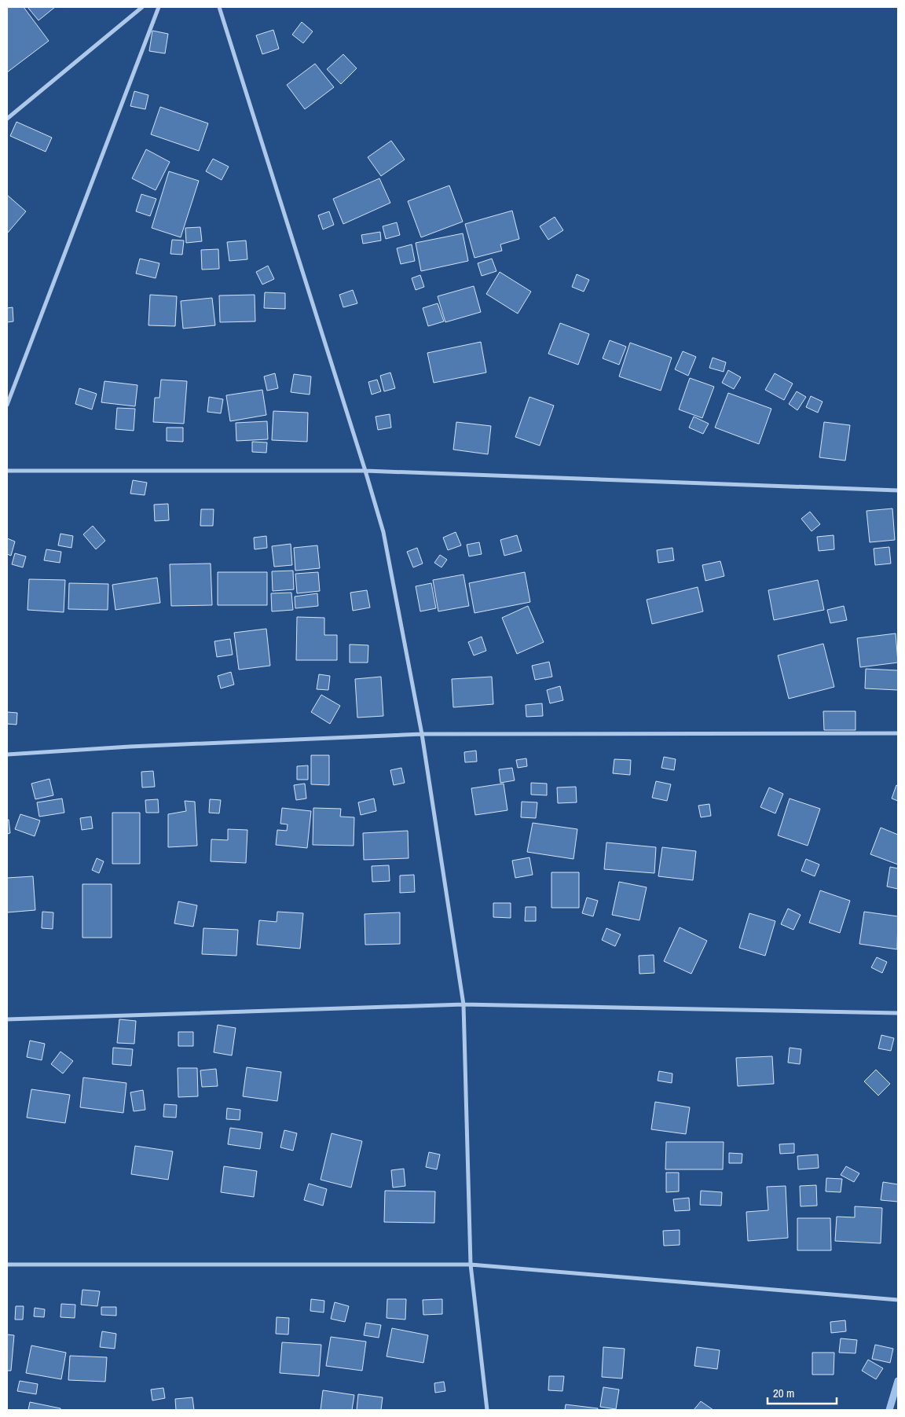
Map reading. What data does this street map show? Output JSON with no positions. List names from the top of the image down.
{
  "scale_bar": "20 m"
}
